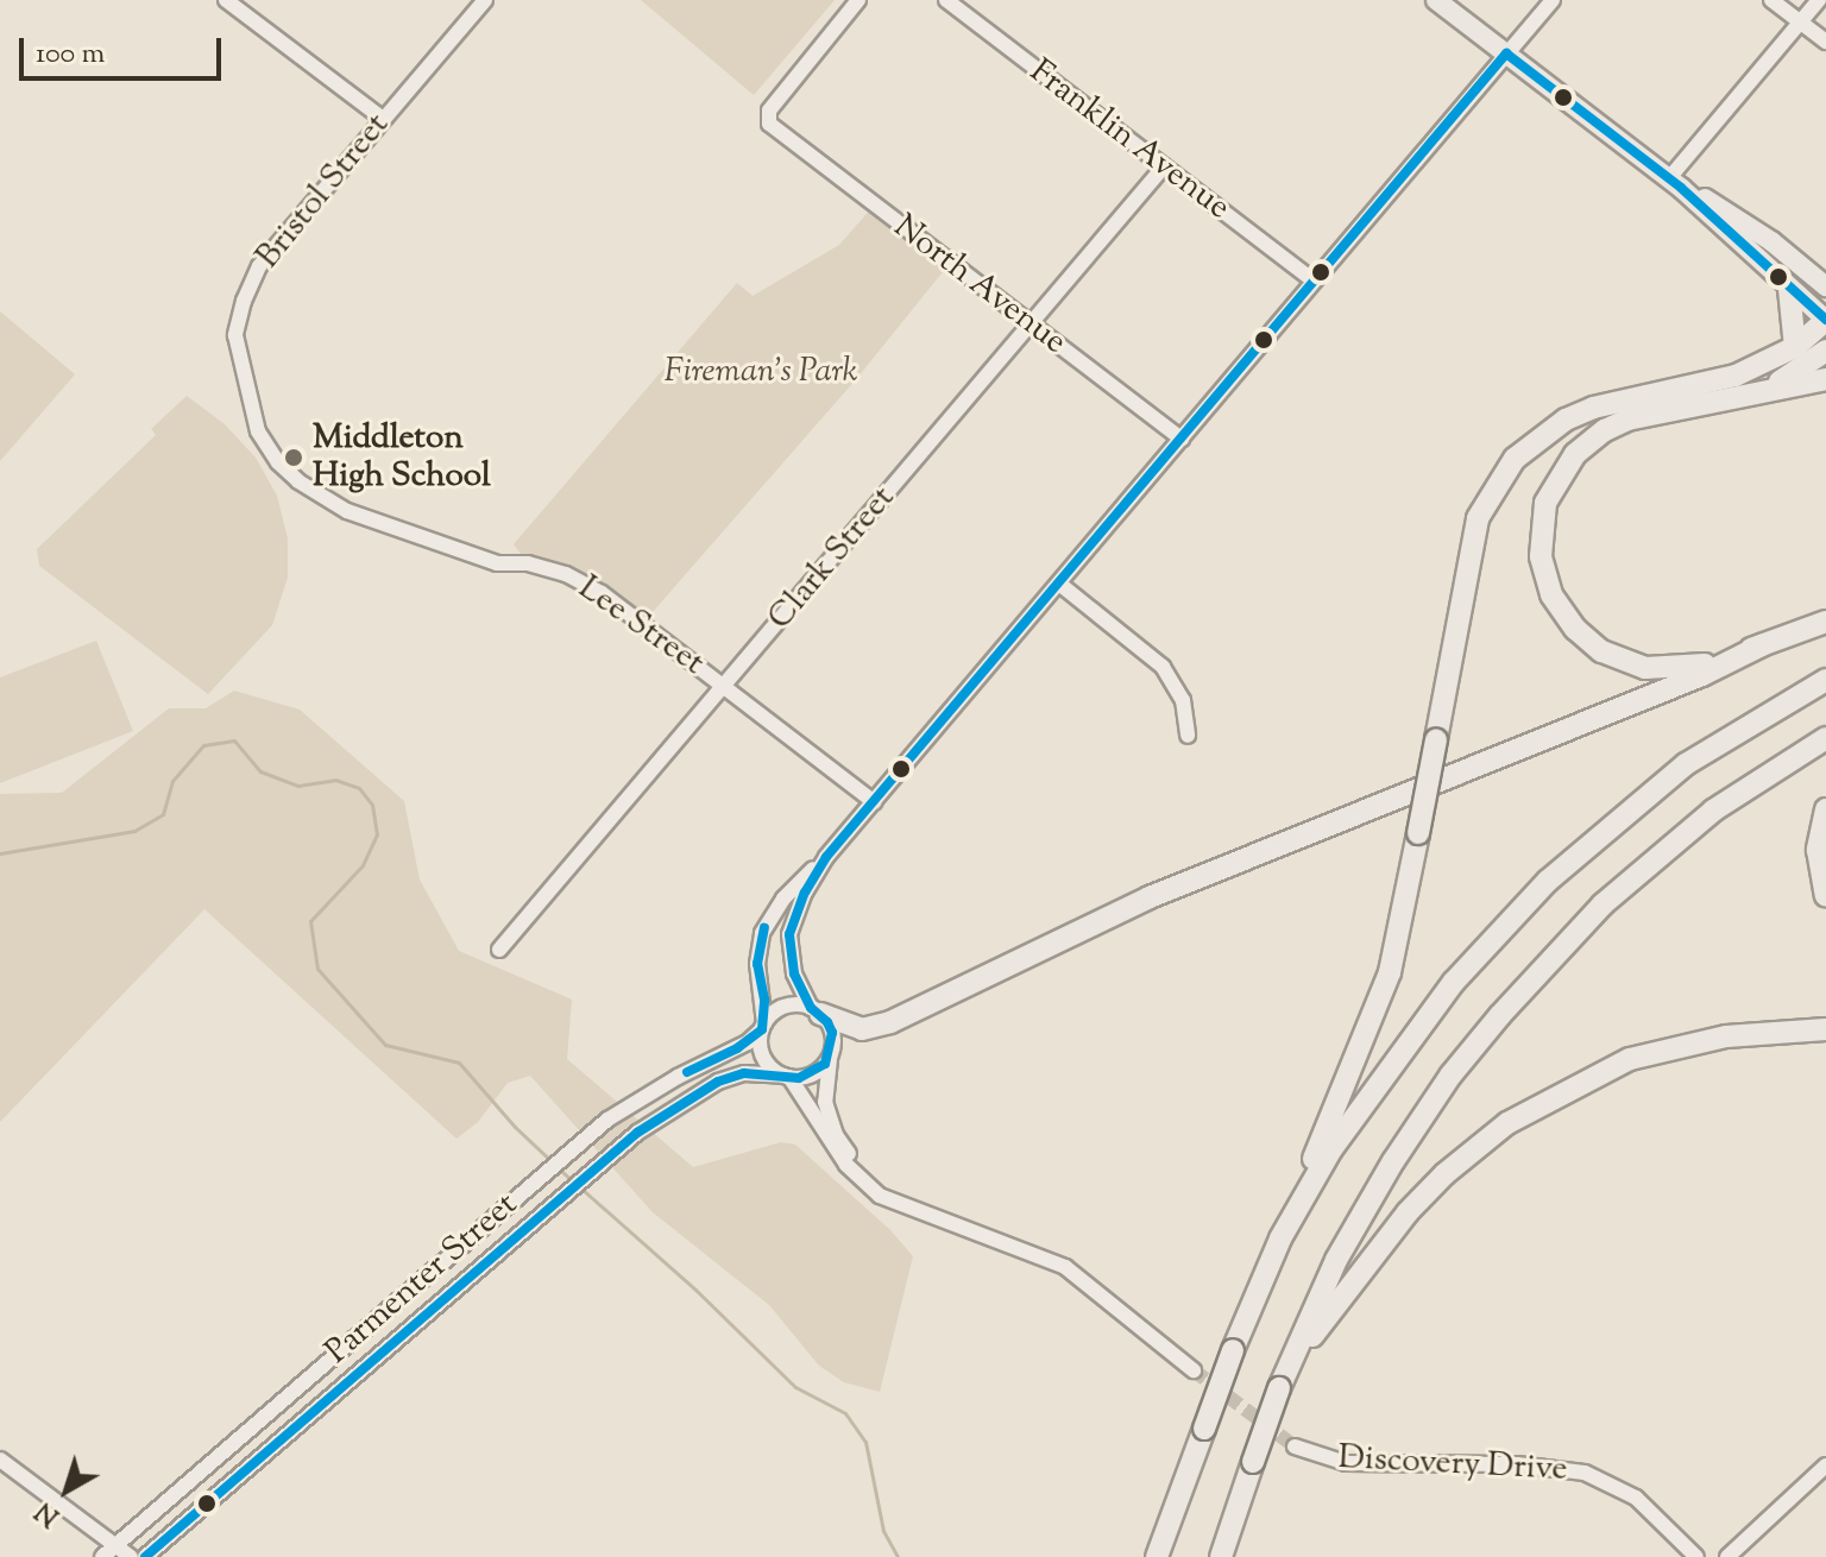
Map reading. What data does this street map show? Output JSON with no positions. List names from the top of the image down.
{
  "streets": {
    "street": [
      "Franklin Avenue",
      "Bristol Street",
      "North Avenue",
      "Clark Street",
      "Lee Street",
      "Parmenter Street",
      "Discovery Drive"
    ]
  },
  "crossings": [
    ["Franklin Avenue", "Clark Street"],
    ["Bristol Street", "Lee Street"],
    ["North Avenue", "Clark Street"],
    ["Clark Street", "Lee Street"]
  ],
  "parks": ["Fireman's Park"],
  "places": ["Middleton High School"],
  "scale_bar": "100 m",
  "north": "bottom left"
}
